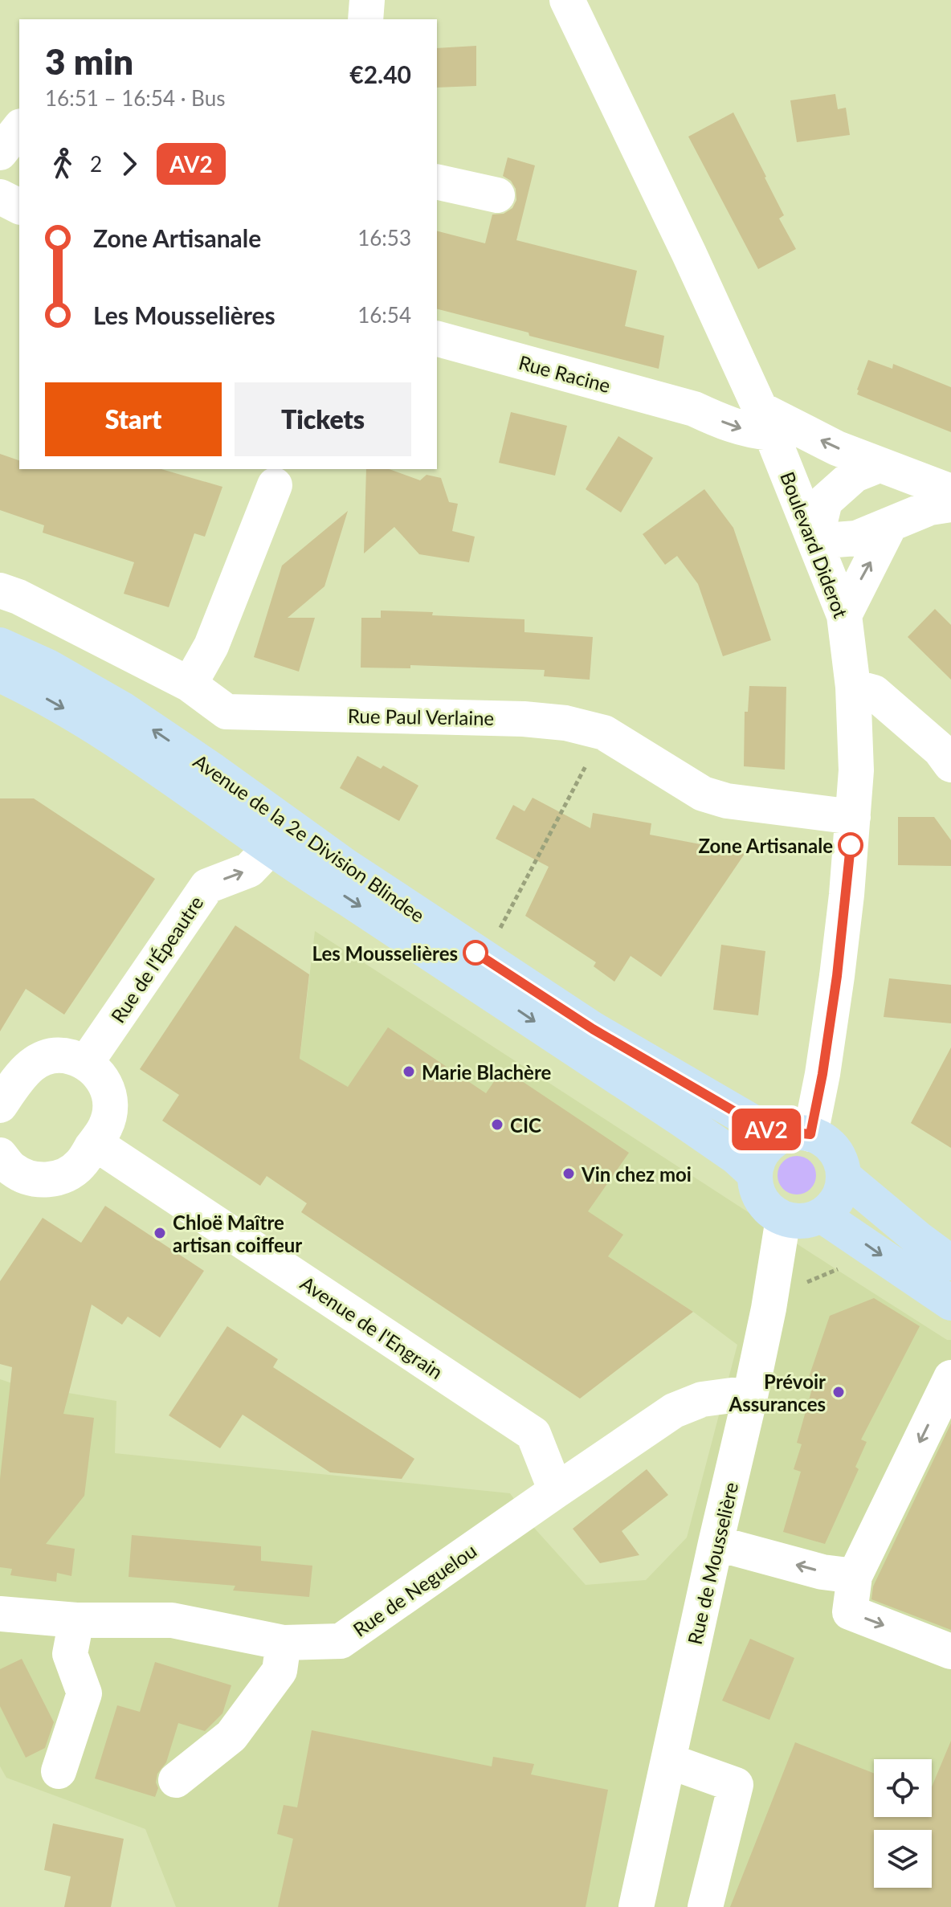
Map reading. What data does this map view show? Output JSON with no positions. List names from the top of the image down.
{
  "streets": {
    "main road": ["Avenue de la 2e Division Blindee"],
    "street": [
      "Rue Racine",
      "Boulevard Diderot",
      "Rue Paul Verlaine",
      "Rue de l'Épeautre",
      "Avenue de l'Engrain",
      "Rue de Mousselière",
      "Rue de Neguelou"
    ]
  },
  "crossings": [
    ["Rue Racine", "Boulevard Diderot"],
    ["Boulevard Diderot", "Rue Paul Verlaine"],
    ["Boulevard Diderot", "Avenue de la 2e Division Blindee"],
    ["Boulevard Diderot", "Rue de Mousselière"],
    ["Avenue de la 2e Division Blindee", "Rue de l'Épeautre"],
    ["Avenue de la 2e Division Blindee", "Rue de Mousselière"],
    ["Avenue de l'Engrain", "Rue de Neguelou"],
    ["Rue de Mousselière", "Rue de Neguelou"]
  ],
  "one_way": ["Rue de l'Épeautre"],
  "places": [
    "Zone Artisanale",
    "Les Mousselières",
    "Marie Blachère",
    "CIC",
    "Vin chez moi",
    "Chloë Maître artisan coiffeur",
    "Prévoir Assurances"
  ],
  "lines": ["bus line AV2"],
  "page": {
    "on_map": "AV2",
    "heading": ["3 min", "16:51 – 16:54 · Bus", "€2.40"],
    "legs": ["2", "AV2"],
    "list": [
      {
        "name": "Zone Artisanale",
        "value": "16:53"
      },
      {
        "name": "Les Mousselières",
        "value": "16:54"
      }
    ],
    "buttons": ["Start", "Tickets"]
  }
}
